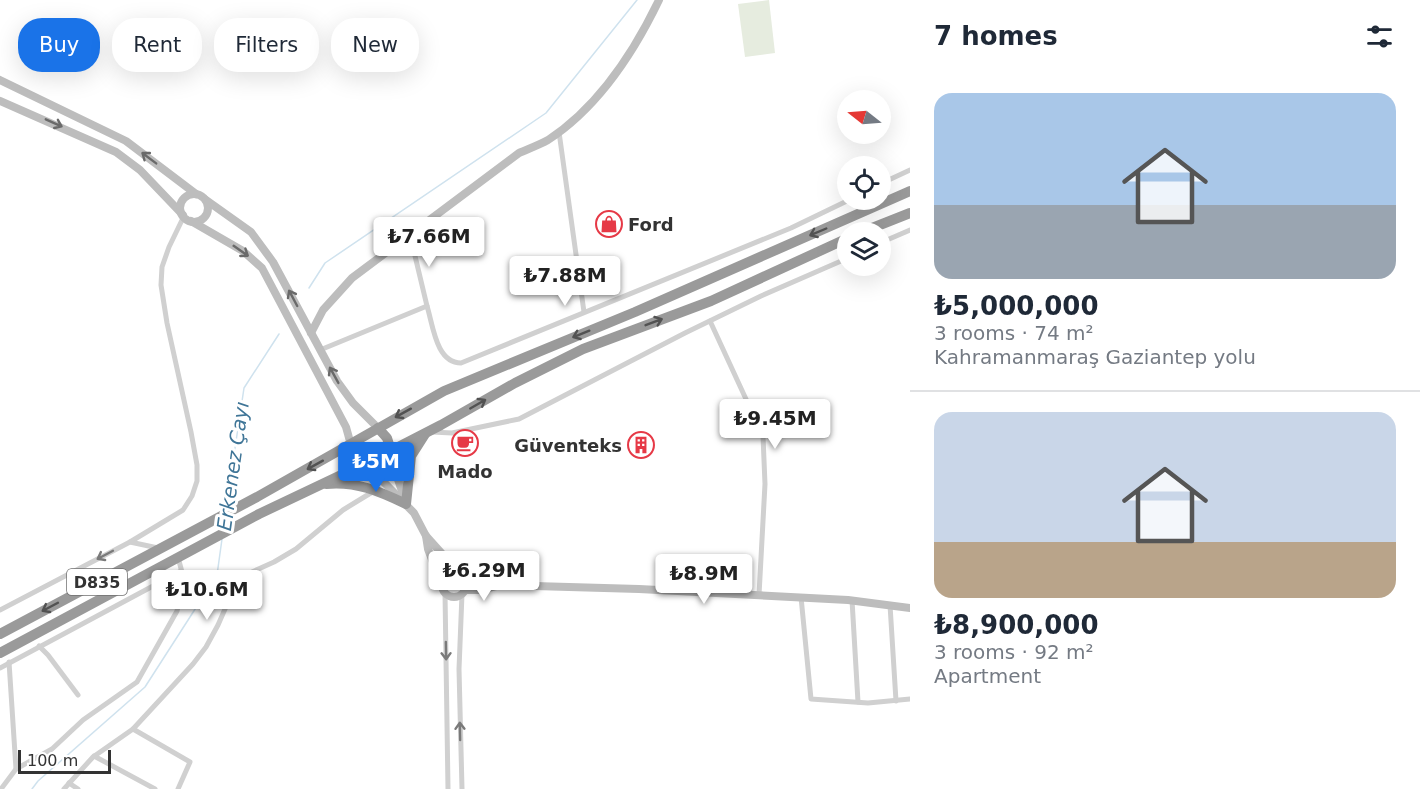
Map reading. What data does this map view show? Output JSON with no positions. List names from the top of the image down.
{
  "streets": {
    "highway": ["D835"]
  },
  "water": ["Erkenez Çayı"],
  "places": {
    "shop": ["Ford"],
    "cafe": ["Mado"],
    "building": ["Güventeks"]
  },
  "scale_bar": "100 m",
  "north": "left",
  "page": {
    "heading": "7 homes",
    "chip": [
      "Buy",
      "Rent",
      "Filters",
      "New"
    ],
    "list": [
      {
        "name": "₺5,000,000",
        "note": "3 rooms · 74 m² · Kahramanmaraş Gaziantep yolu"
      },
      {
        "name": "₺8,900,000",
        "note": "3 rooms · 92 m² · Apartment"
      }
    ],
    "price": [
      "₺7.66M",
      "₺7.88M",
      "₺9.45M",
      "₺5M",
      "₺6.29M",
      "₺8.9M",
      "₺10.6M"
    ],
    "scale": "100 m"
  }
}
